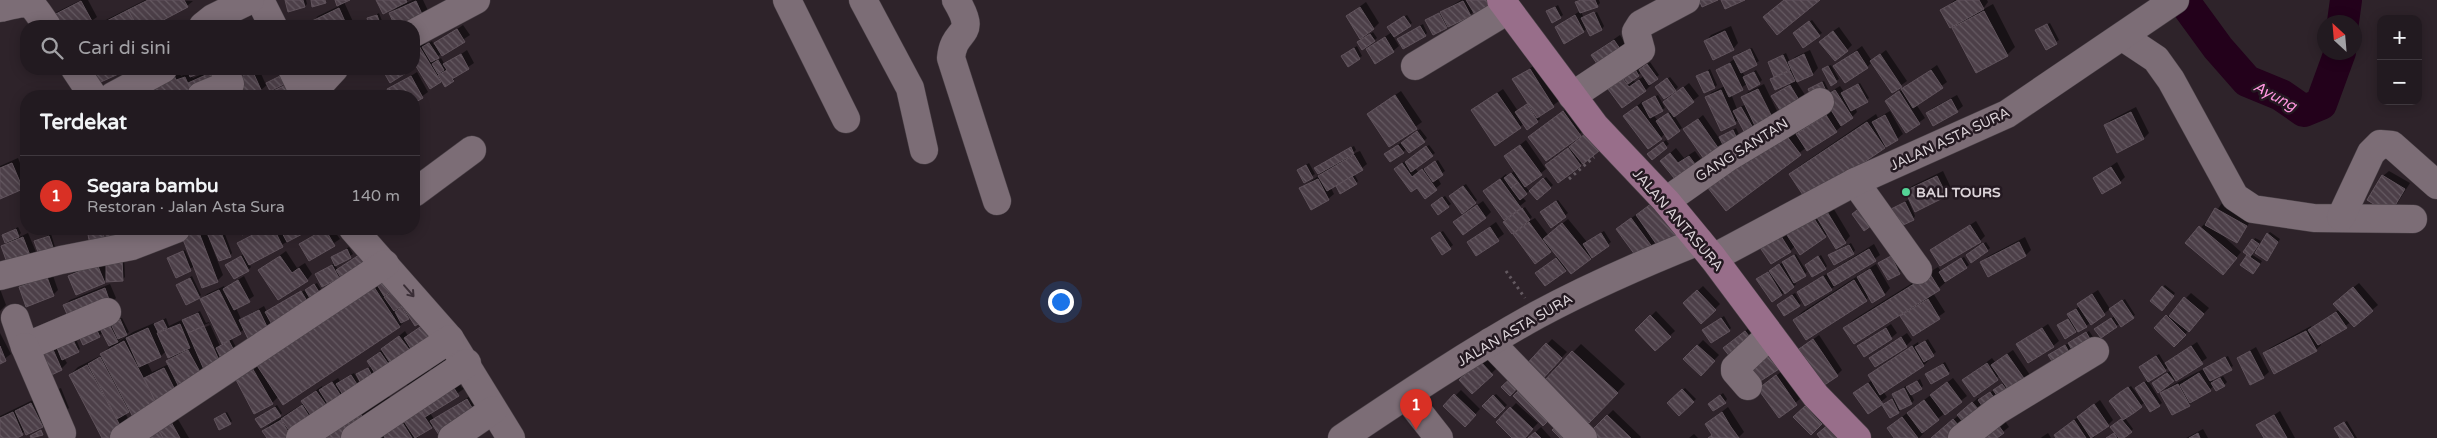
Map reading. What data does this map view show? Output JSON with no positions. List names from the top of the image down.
{
  "streets": {
    "main road": ["JALAN ANTASURA"],
    "street": ["JALAN ASTA SURA", "GANG SANTAN"]
  },
  "crossings": [
    ["JALAN ASTA SURA", "JALAN ANTASURA"],
    ["GANG SANTAN", "JALAN ANTASURA"]
  ],
  "water": ["Ayung"],
  "places": ["BALI TOURS"],
  "north": "top left",
  "page": {
    "map_buttons": ["+", "−"],
    "search": "Cari di sini",
    "heading": "Terdekat",
    "list": [
      {
        "mark": "1",
        "name": "Segara bambu",
        "note": "Restoran · Jalan Asta Sura",
        "value": "140 m"
      }
    ],
    "pins": "1"
  }
}
